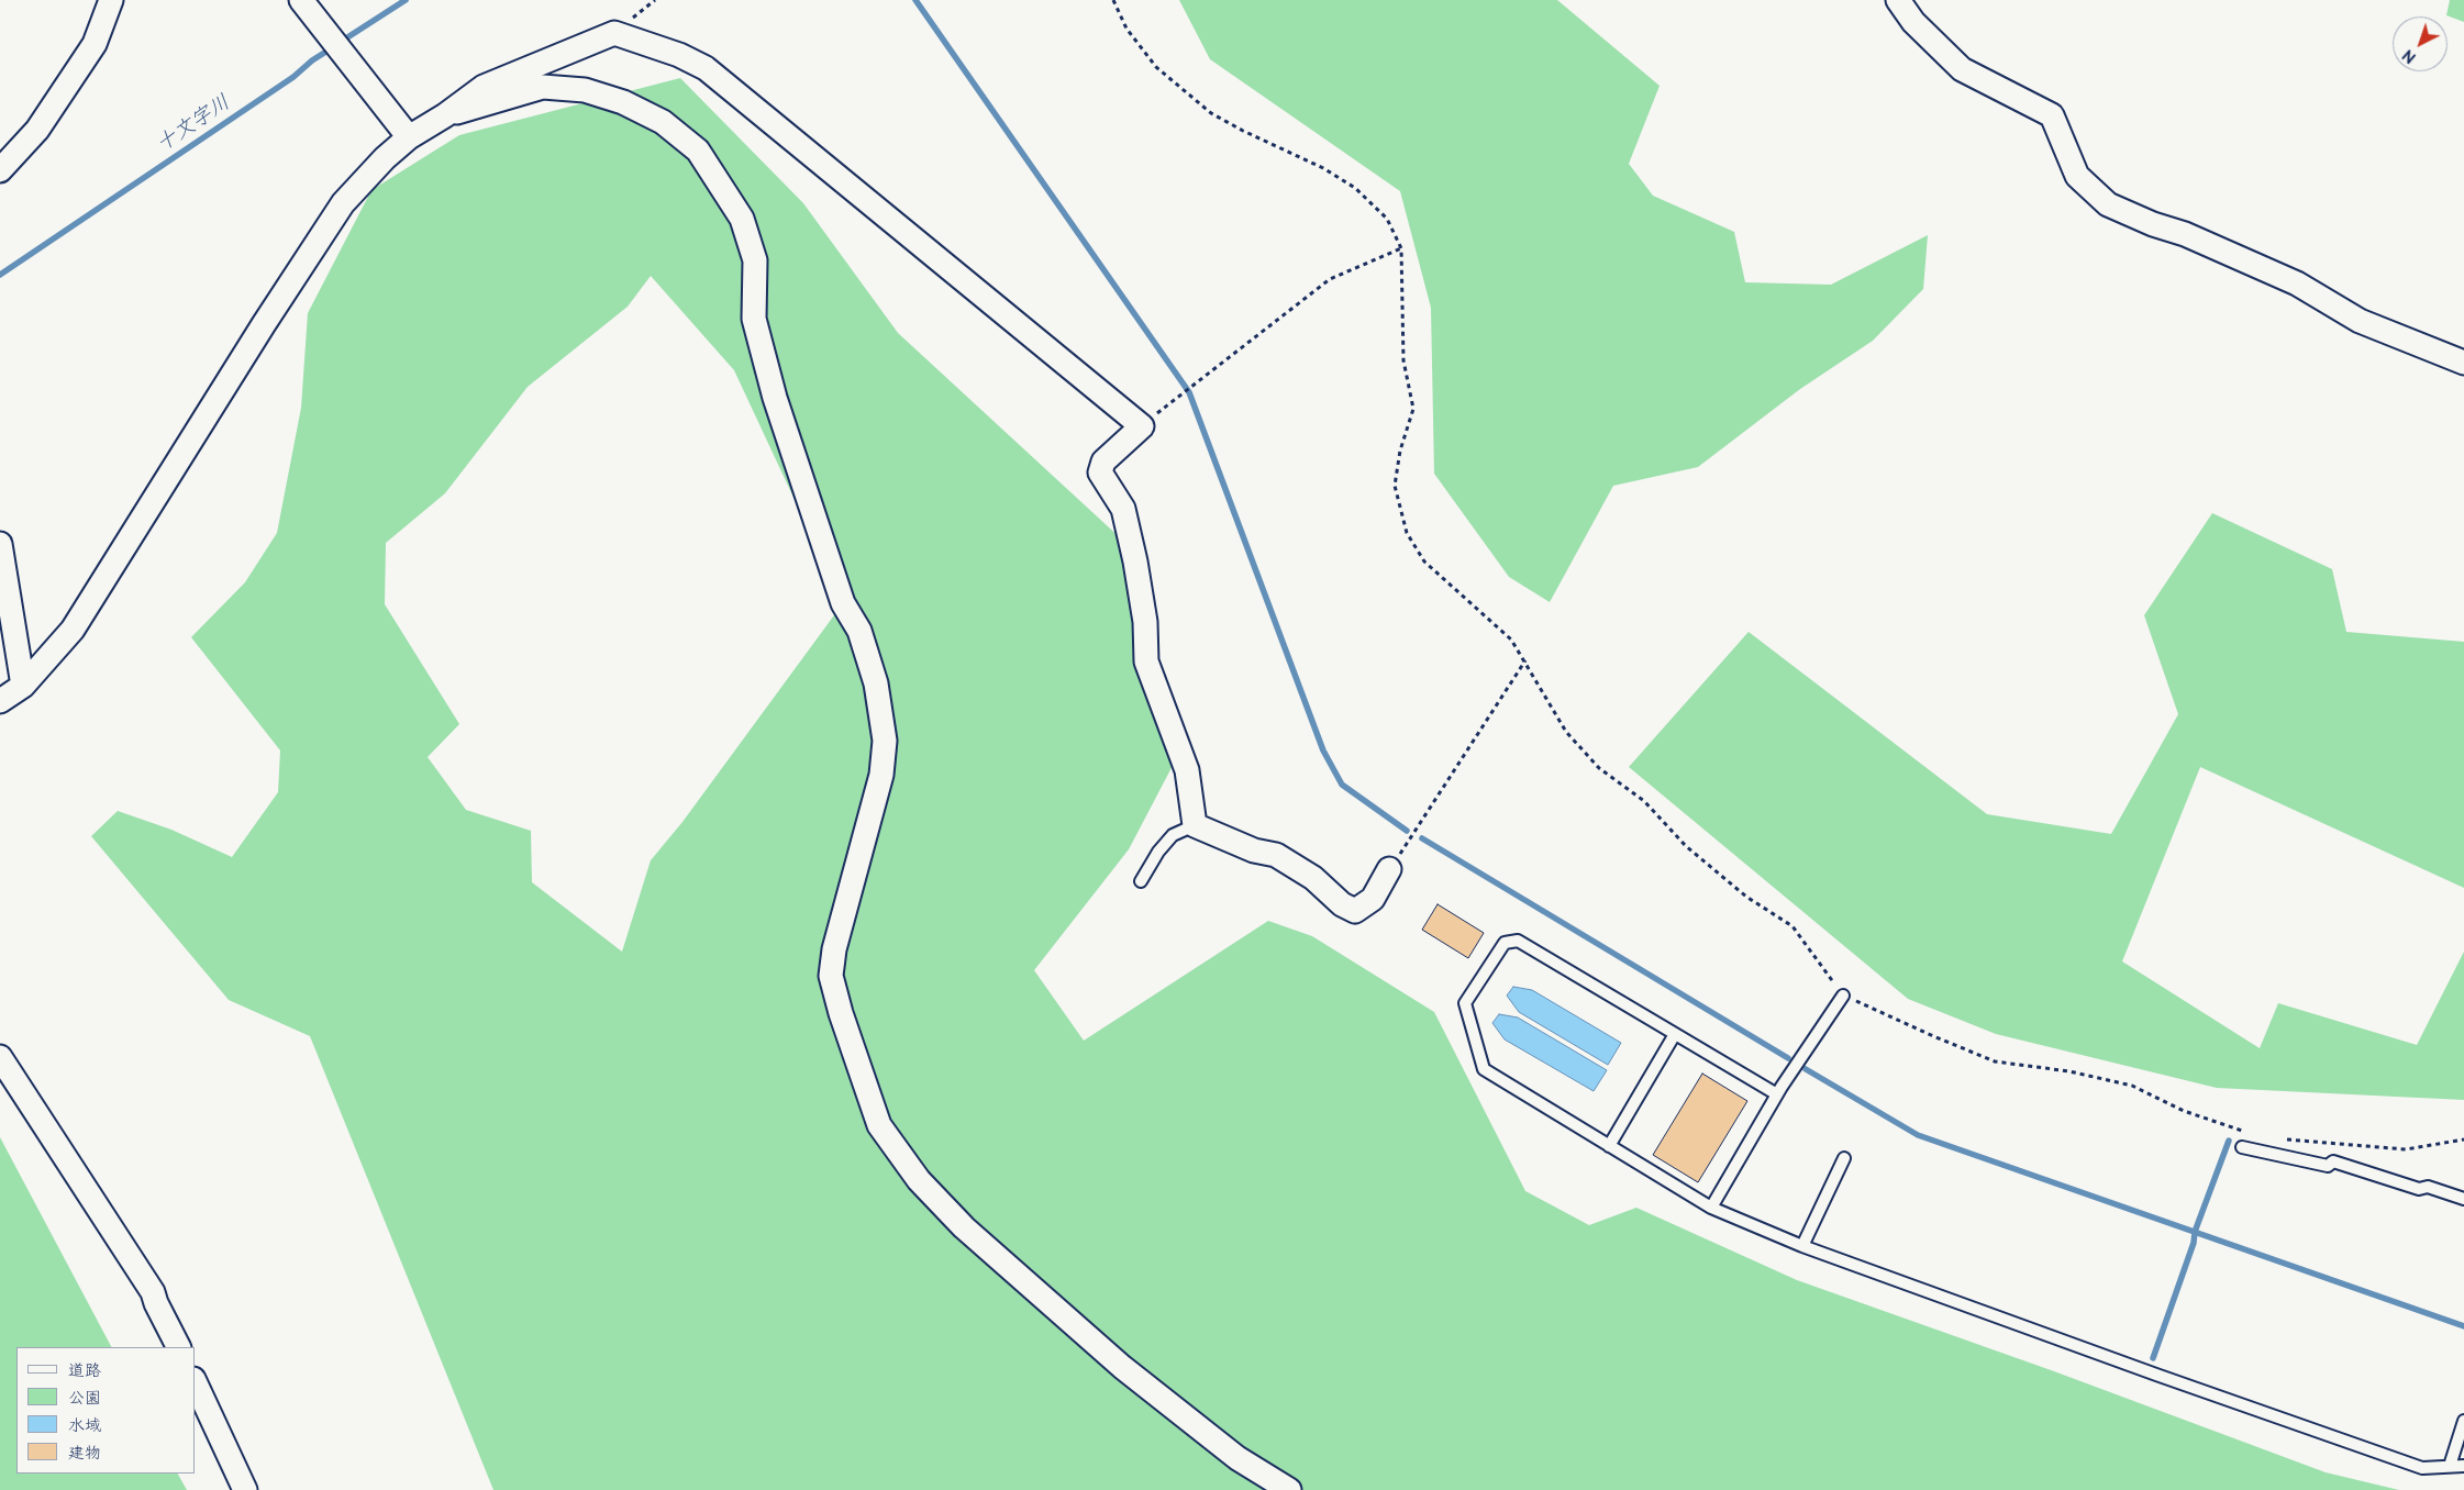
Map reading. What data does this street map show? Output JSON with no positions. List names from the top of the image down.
{
  "water": ["十文字川"],
  "legend": [
    "道路",
    "公園",
    "水域",
    "建物"
  ],
  "north": "bottom left"
}
